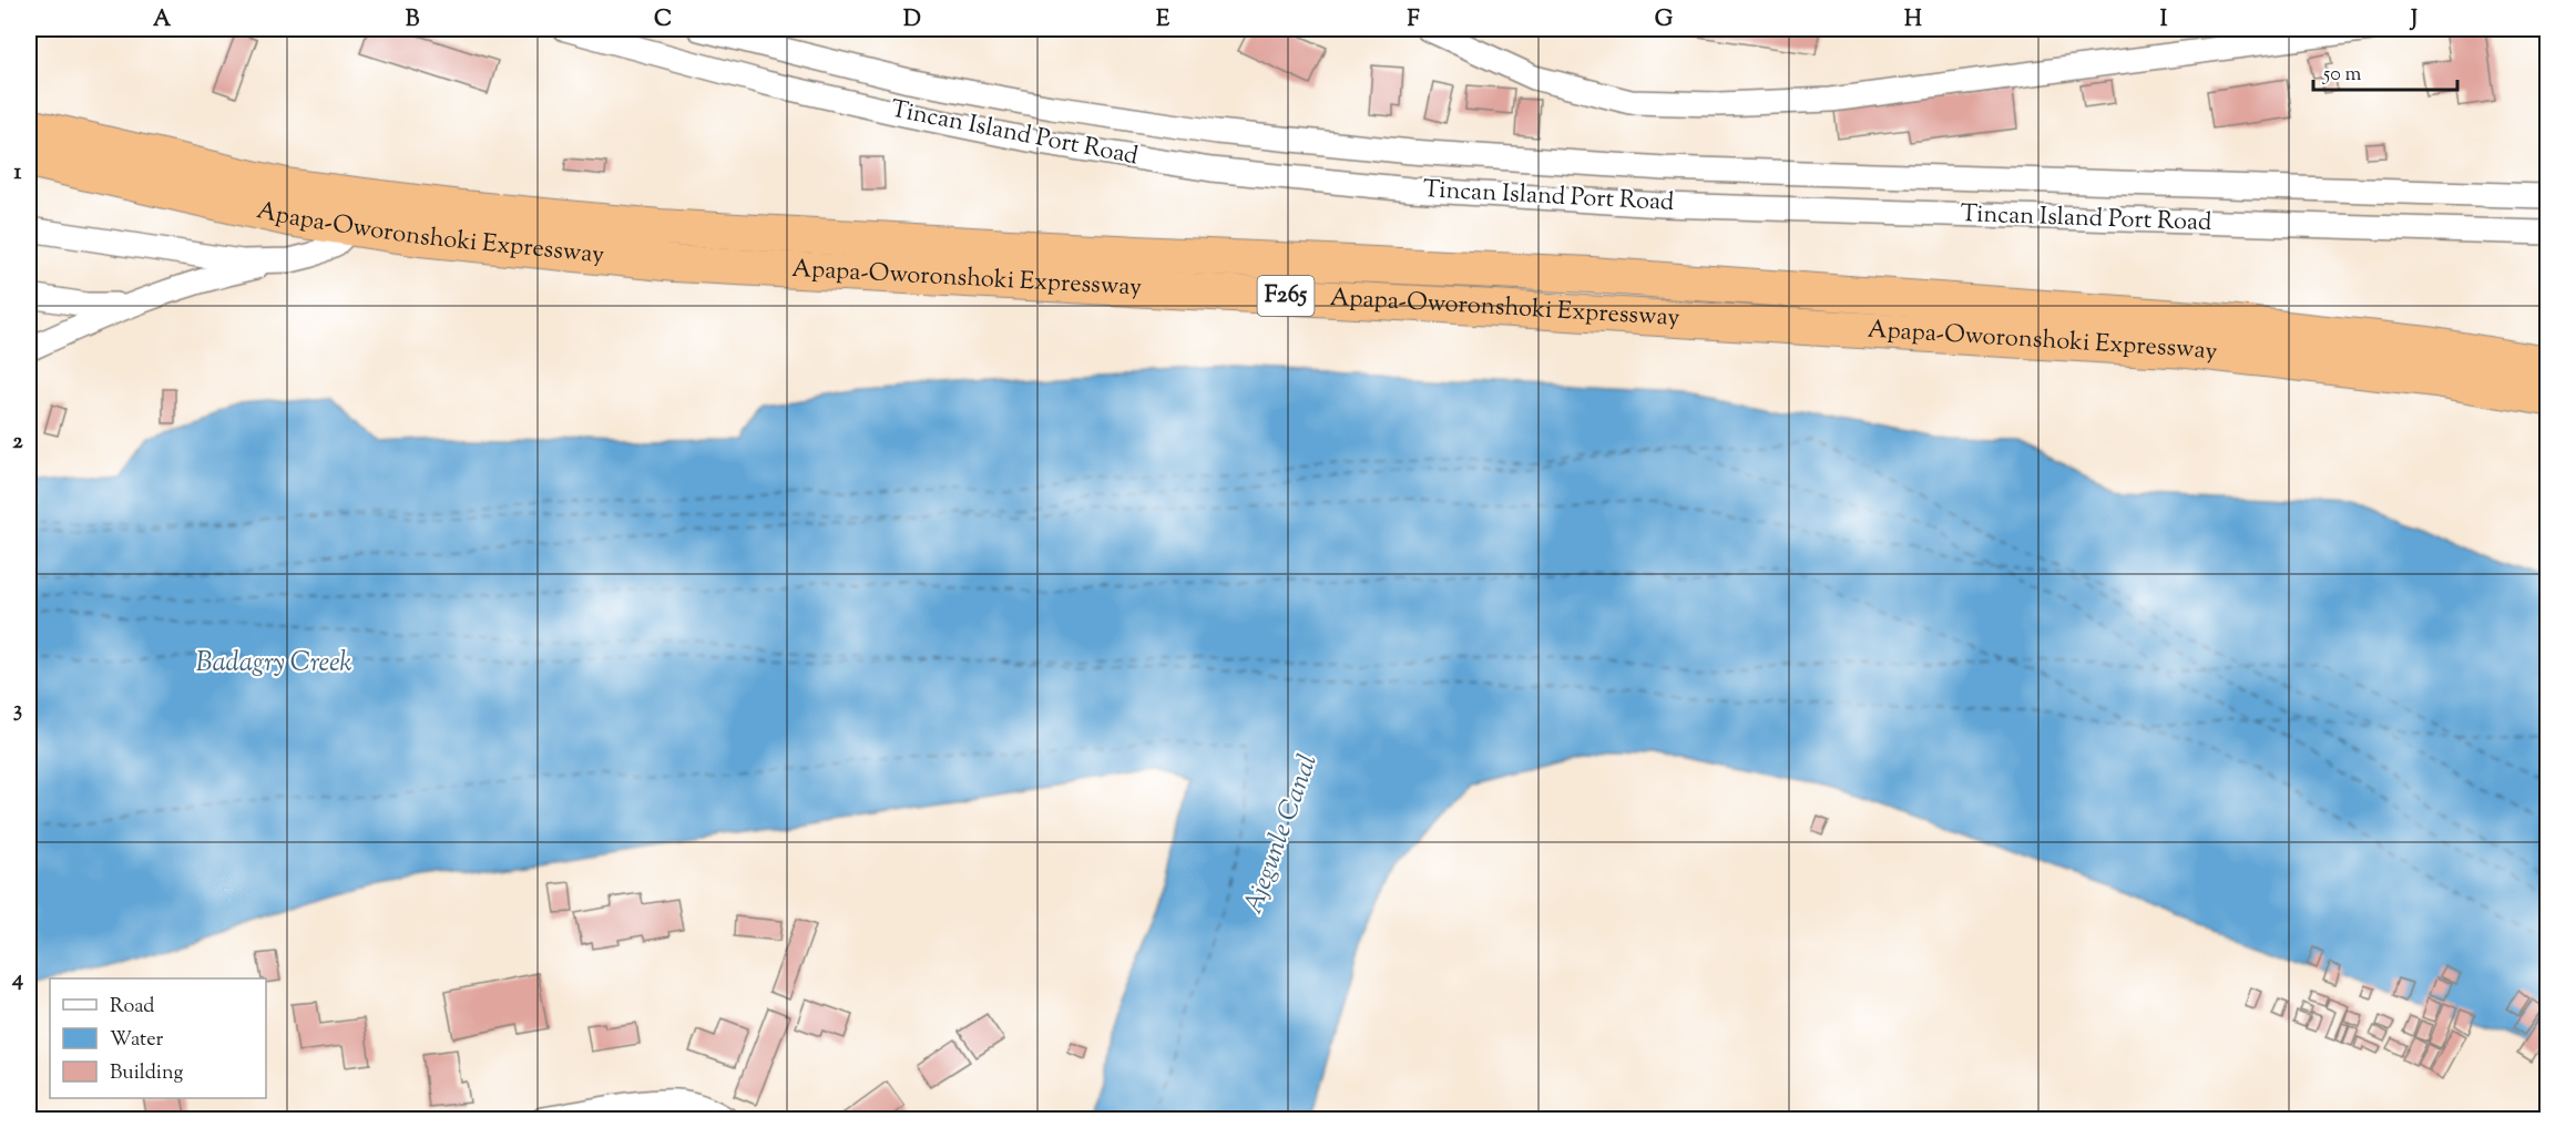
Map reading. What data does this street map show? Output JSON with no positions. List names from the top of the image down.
{
  "streets": {
    "highway": ["Apapa-Oworonshoki Expressway", "F265"],
    "street": ["Tincan Island Port Road"]
  },
  "water": ["Badagry Creek", "Ajegunle Canal"],
  "legend": ["Road", "Water", "Building"],
  "scale_bar": "50 m",
  "grid": {
    "columns": [
      "A",
      "B",
      "C",
      "D",
      "E",
      "F",
      "G",
      "H",
      "I",
      "J"
    ],
    "rows": [
      "1",
      "2",
      "3",
      "4"
    ]
  }
}
